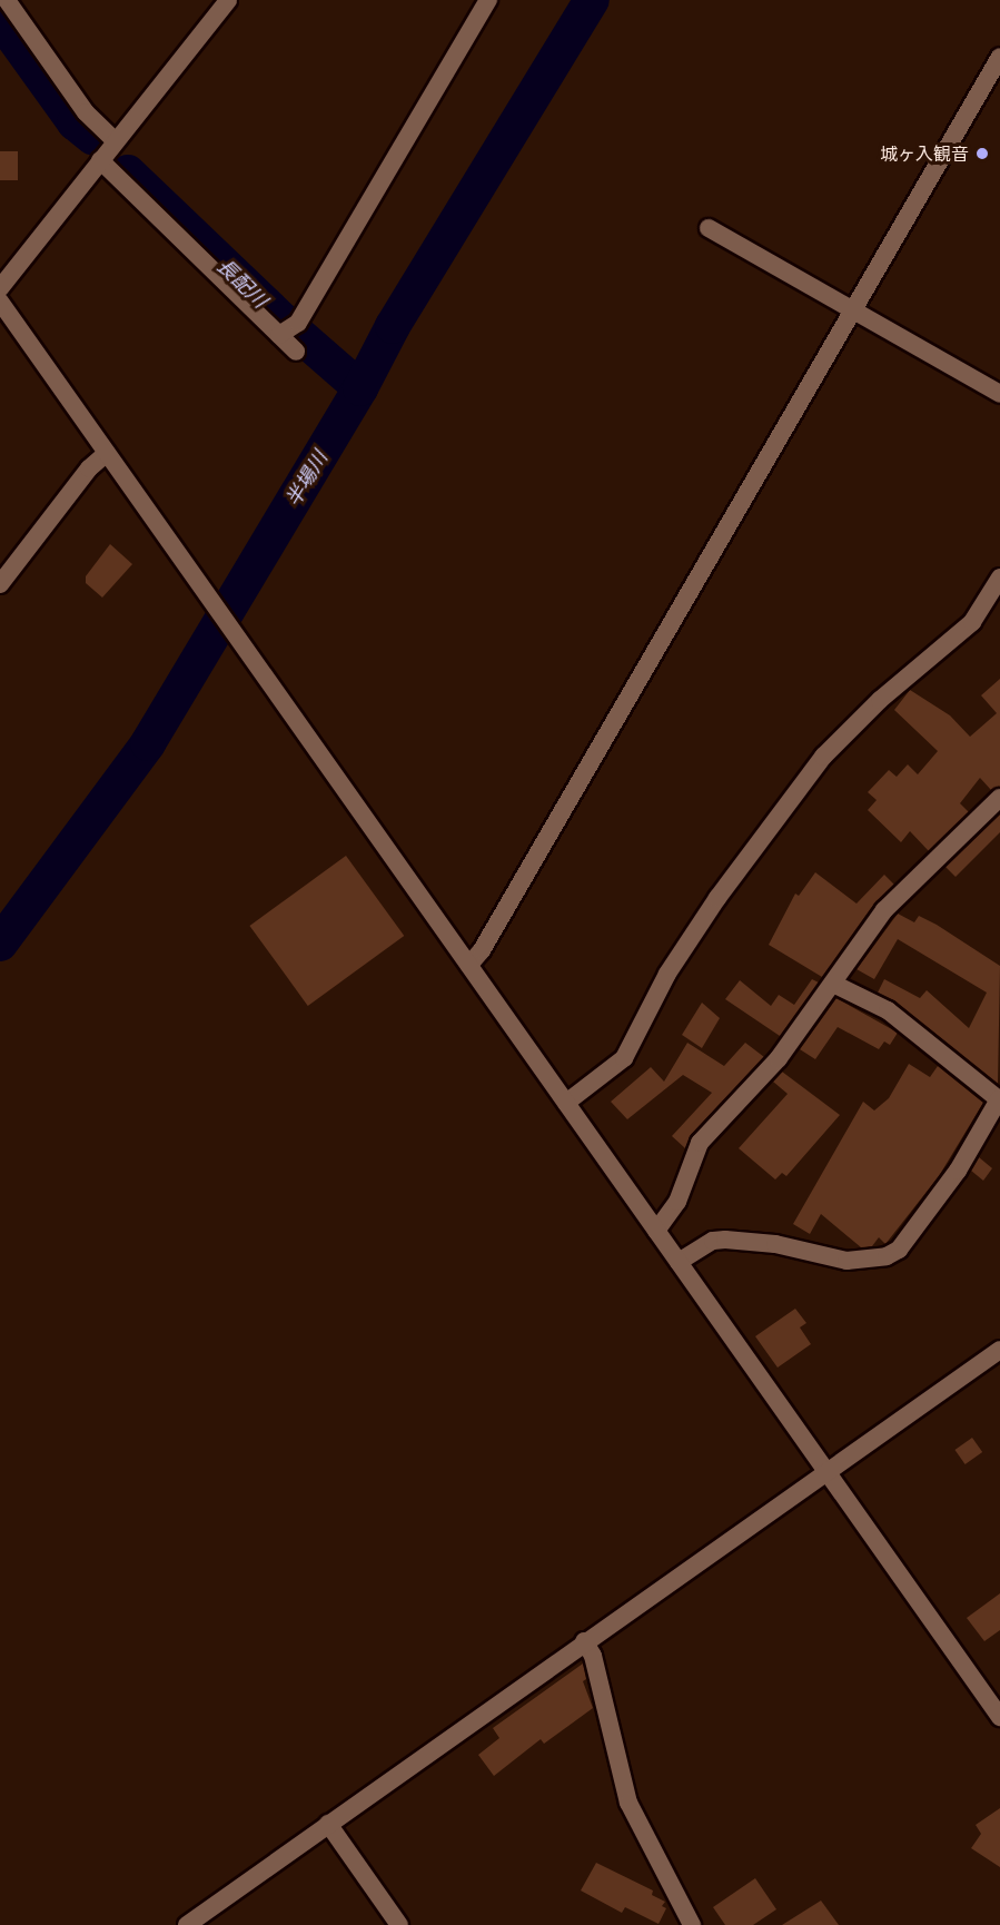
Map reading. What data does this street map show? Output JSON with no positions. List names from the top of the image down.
{
  "water": ["長配川", "半場川"],
  "places": ["城ヶ入観音"]
}
